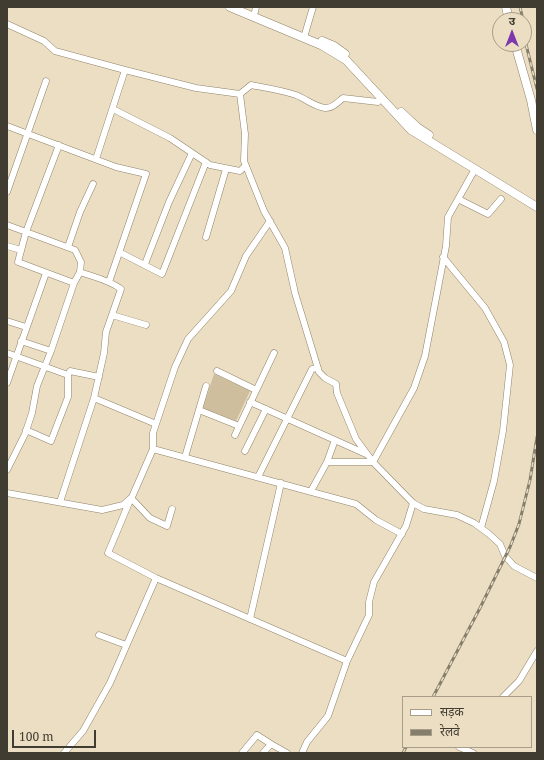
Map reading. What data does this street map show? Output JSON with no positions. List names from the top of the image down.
{
  "legend": ["सड़क", "रेलवे"],
  "scale_bar": "100 m",
  "north": "top"
}
